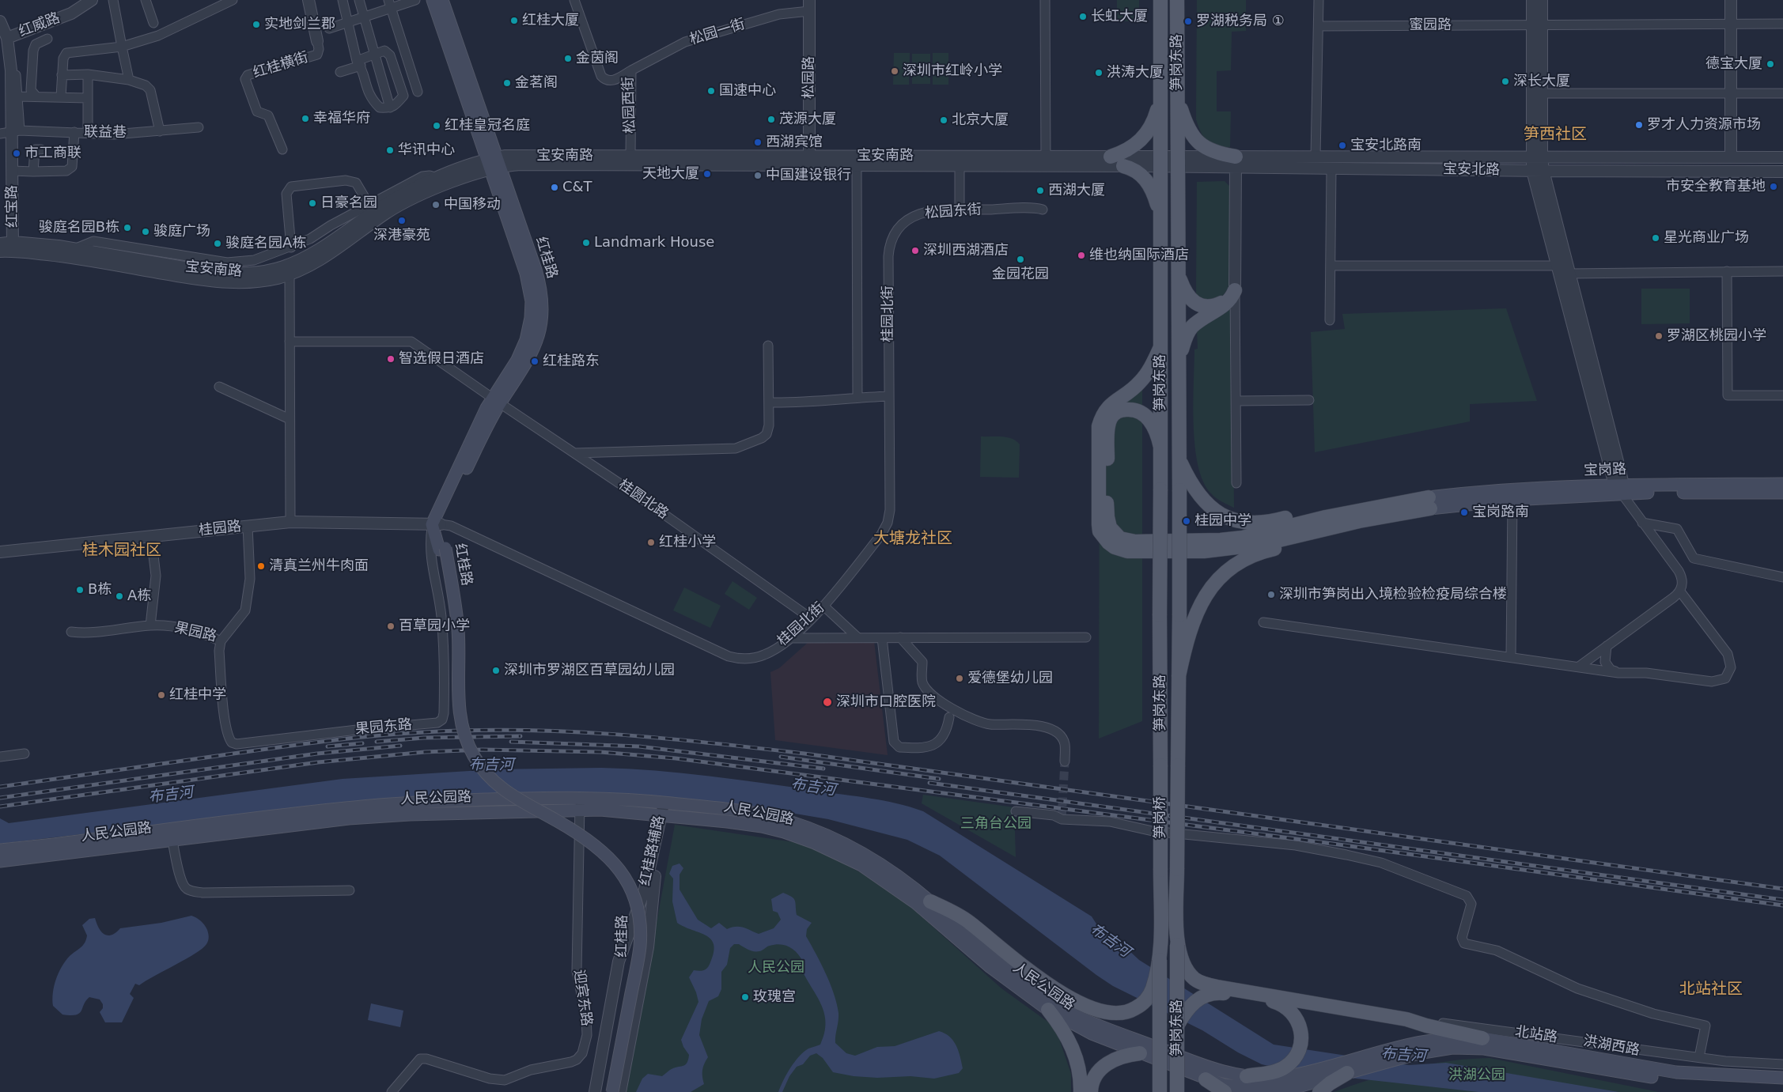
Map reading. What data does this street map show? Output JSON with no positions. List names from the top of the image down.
{
  "streets": {
    "main road": [
      "笋岗东路",
      "红桂路",
      "宝岗路",
      "人民公园路",
      "笋岗桥",
      "洪湖西路"
    ],
    "street": [
      "红威路",
      "蜜园路",
      "松园一街",
      "红桂横街",
      "松园路",
      "松园西街",
      "联益巷",
      "宝安南路",
      "宝安北路",
      "红宝路",
      "松园东街",
      "桂园北街",
      "桂圆北路",
      "桂园路",
      "果园路",
      "果园东路",
      "红桂路辅路",
      "迎宾东路",
      "北站路"
    ]
  },
  "crossings": [
    ["红威路", "红宝路"],
    ["松园一街", "松园路"],
    ["松园一街", "松园西街"],
    ["笋岗东路", "宝安南路"],
    ["笋岗东路", "宝安北路"],
    ["笋岗东路", "笋岗桥"],
    ["松园路", "宝安南路"],
    ["松园西街", "宝安南路"],
    ["联益巷", "红宝路"],
    ["宝安南路", "宝安北路"],
    ["宝安南路", "红宝路"],
    ["宝安南路", "红桂路"],
    ["松园东街", "桂园北街"],
    ["红桂路", "桂园北街"],
    ["红桂路", "桂圆北路"],
    ["红桂路", "桂园路"],
    ["红桂路", "果园东路"],
    ["桂园北街", "桂圆北路"],
    ["桂园北街", "桂园路"],
    ["桂园北街", "果园东路"],
    ["桂园路", "果园路"],
    ["桂园路", "果园东路"],
    ["果园路", "果园东路"],
    ["人民公园路", "红桂路辅路"],
    ["人民公园路", "迎宾东路"],
    ["人民公园路", "洪湖西路"]
  ],
  "districts": [
    "笋西社区",
    "大塘龙社区",
    "桂木园社区",
    "北站社区"
  ],
  "water": ["布吉河"],
  "parks": ["三角台公园", "人民公园", "洪湖公园"],
  "places": [
    "长虹大厦",
    "红桂大厦",
    "罗湖税务局 ①",
    "实地剑兰郡",
    "金茵阁",
    "德宝大厦",
    "深圳市红岭小学",
    "洪涛大厦",
    "深长大厦",
    "金茗阁",
    "国速中心",
    "幸福华府",
    "茂源大厦",
    "北京大厦",
    "罗才人力资源市场",
    "红桂皇冠名庭",
    "西湖宾馆",
    "宝安北路南",
    "华讯中心",
    "市工商联",
    "天地大厦",
    "中国建设银行",
    "市安全教育基地",
    "C&T",
    "西湖大厦",
    "日豪名园",
    "中国移动",
    "深港豪苑",
    "骏庭名园B栋",
    "骏庭广场",
    "星光商业广场",
    "Landmark House",
    "骏庭名园A栋",
    "深圳西湖酒店",
    "维也纳国际酒店",
    "金园花园",
    "罗湖区桃园小学",
    "智选假日酒店",
    "红桂路东",
    "宝岗路南",
    "桂园中学",
    "红桂小学",
    "清真兰州牛肉面",
    "B栋",
    "深圳市笋岗出入境检验检疫局综合楼",
    "A栋",
    "百草园小学",
    "深圳市罗湖区百草园幼儿园",
    "爱德堡幼儿园",
    "红桂中学",
    "深圳市口腔医院",
    "玫瑰宫"
  ]
}
